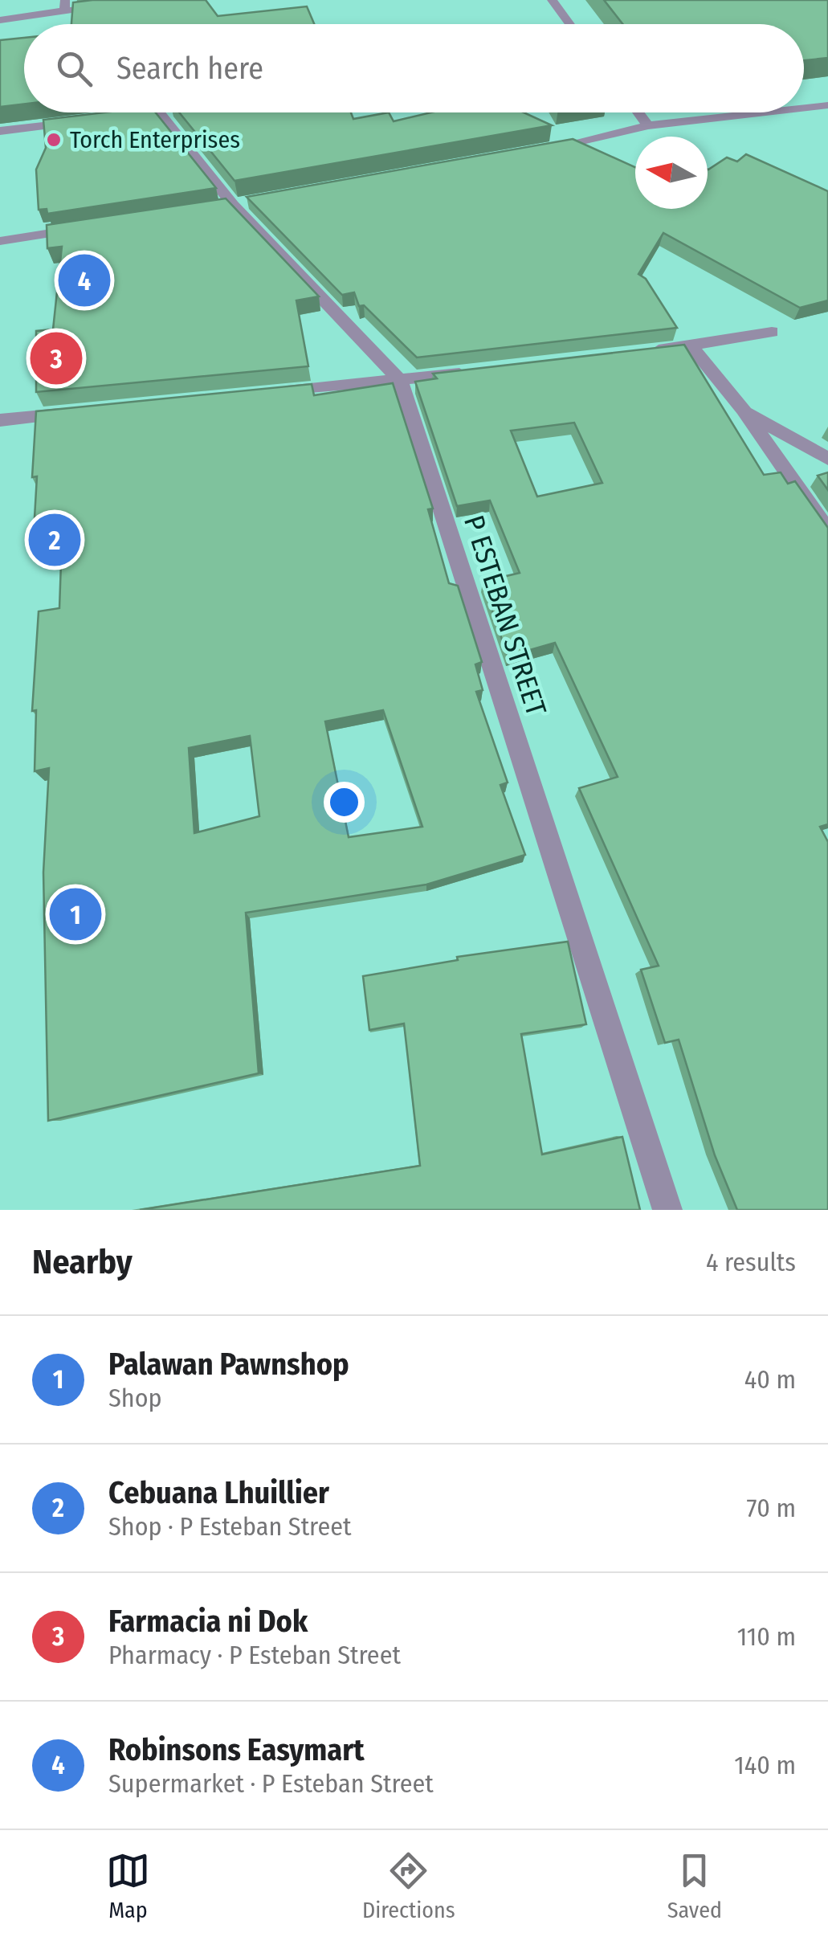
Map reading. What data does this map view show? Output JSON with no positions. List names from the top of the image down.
{
  "streets": {
    "street": ["P ESTEBAN STREET"]
  },
  "places": ["Torch Enterprises"],
  "north": "left",
  "page": {
    "search": "Search here",
    "pins": [
      "4",
      "3",
      "2",
      "1"
    ],
    "heading": ["Nearby", "4 results"],
    "list": [
      {
        "mark": "1",
        "name": "Palawan Pawnshop",
        "note": "Shop",
        "value": "40 m"
      },
      {
        "mark": "2",
        "name": "Cebuana Lhuillier",
        "note": "Shop · P Esteban Street",
        "value": "70 m"
      },
      {
        "mark": "3",
        "name": "Farmacia ni Dok",
        "note": "Pharmacy · P Esteban Street",
        "value": "110 m"
      },
      {
        "mark": "4",
        "name": "Robinsons Easymart",
        "note": "Supermarket · P Esteban Street",
        "value": "140 m"
      }
    ],
    "nav": ["Map", "Directions", "Saved"]
  }
}
